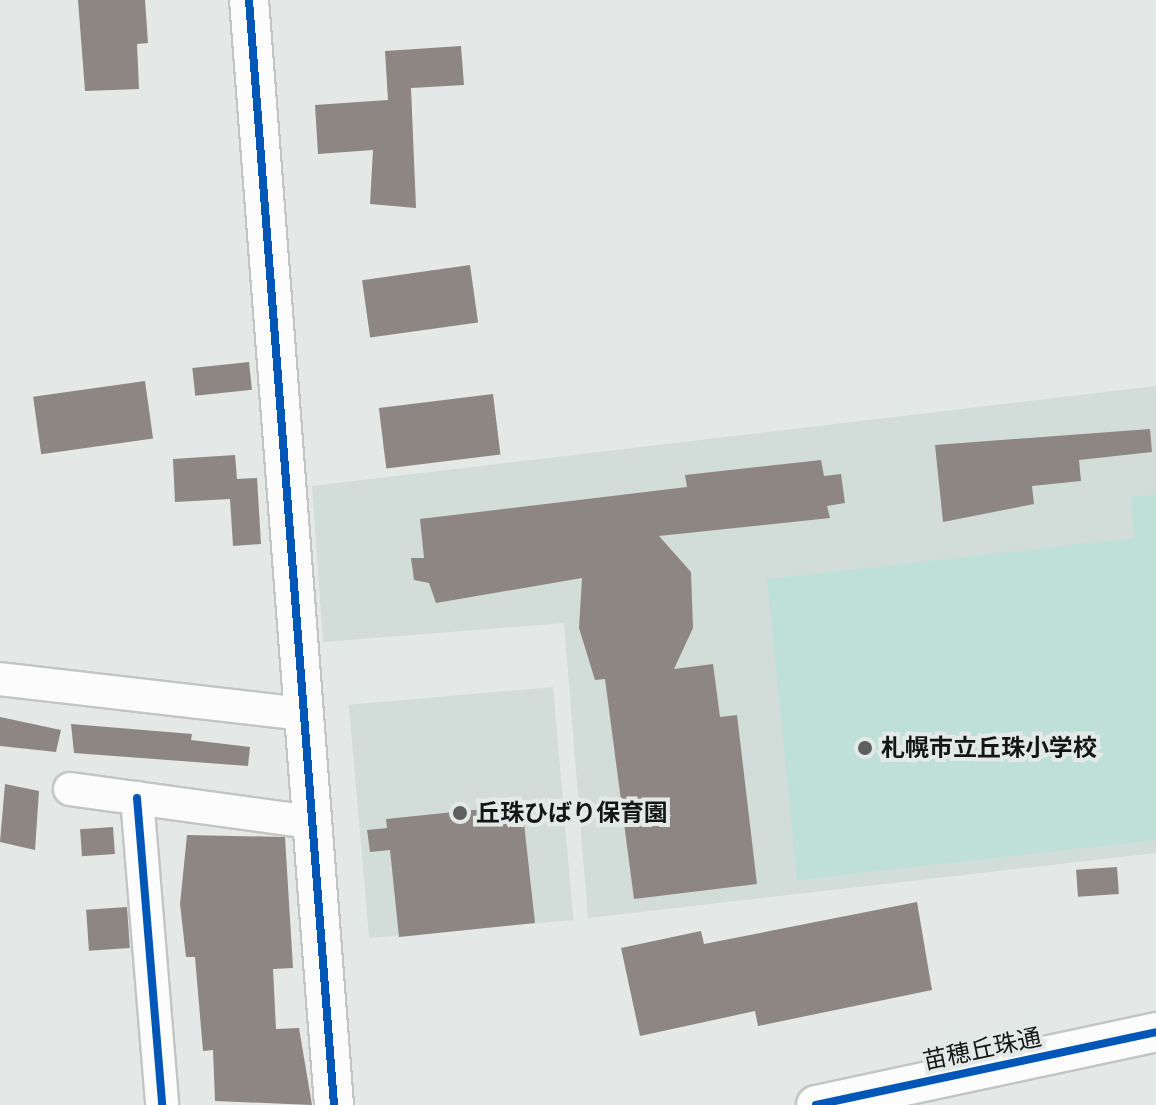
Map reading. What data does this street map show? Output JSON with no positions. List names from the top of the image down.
{
  "streets": {
    "street": ["苗穂丘珠通"]
  },
  "places": ["札幌市立丘珠小学校", "丘珠ひばり保育園"]
}
